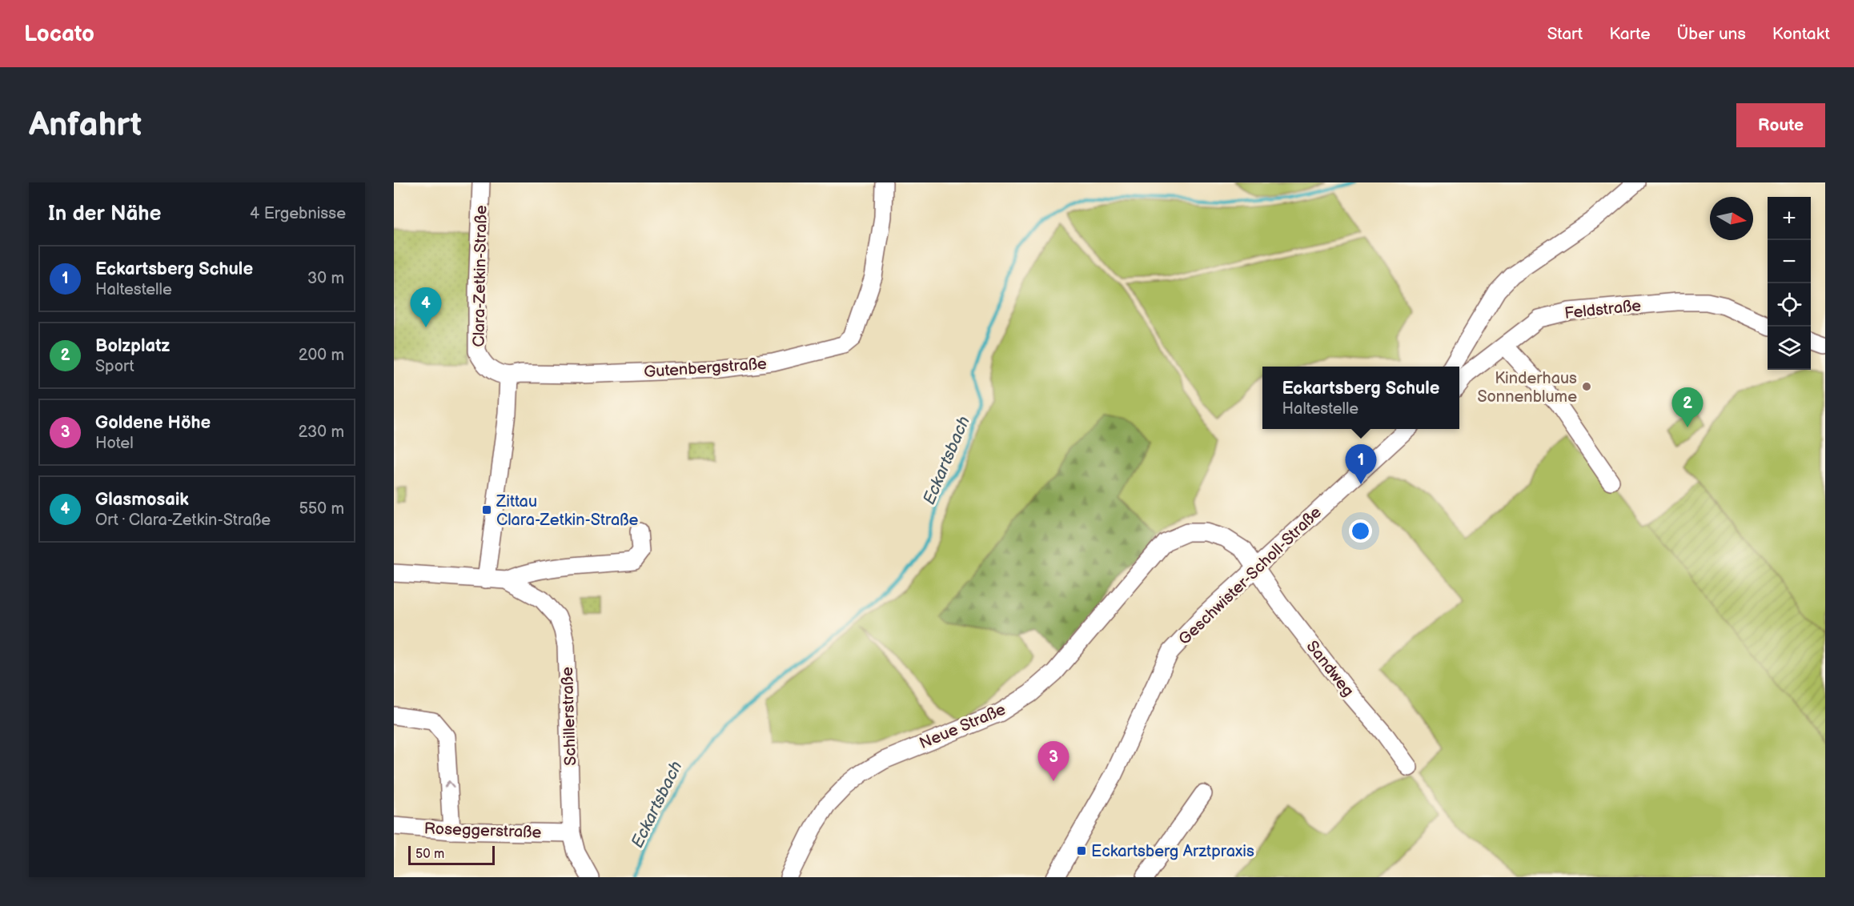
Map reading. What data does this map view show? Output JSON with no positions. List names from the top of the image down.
{
  "streets": {
    "street": [
      "Clara-Zetkin-Straße",
      "Feldstraße",
      "Gutenbergstraße",
      "Geschwister-Scholl-Straße",
      "Sandweg",
      "Schillerstraße",
      "Neue Straße",
      "Roseggerstraße"
    ]
  },
  "crossings": [
    ["Clara-Zetkin-Straße", "Gutenbergstraße"],
    ["Geschwister-Scholl-Straße", "Sandweg"],
    ["Geschwister-Scholl-Straße", "Neue Straße"],
    ["Sandweg", "Neue Straße"],
    ["Schillerstraße", "Roseggerstraße"]
  ],
  "water": ["Eckartsbach"],
  "places": {
    "other": ["Kinderhaus Sonnenblume"],
    "transit": ["Zittau Clara-Zetkin-Straße", "Eckartsberg Arztpraxis"]
  },
  "scale_bar": "50 m",
  "north": "right",
  "page": {
    "header": "Locato",
    "nav": [
      "Start",
      "Karte",
      "Über uns",
      "Kontakt"
    ],
    "buttons": "Route",
    "title": "Anfahrt",
    "heading": ["In der Nähe", "4 Ergebnisse"],
    "map_buttons": ["+", "−"],
    "list": [
      {
        "mark": "1",
        "name": "Eckartsberg Schule",
        "note": "Haltestelle",
        "value": "30 m"
      },
      {
        "mark": "2",
        "name": "Bolzplatz",
        "note": "Sport",
        "value": "200 m"
      },
      {
        "mark": "3",
        "name": "Goldene Höhe",
        "note": "Hotel",
        "value": "230 m"
      },
      {
        "mark": "4",
        "name": "Glasmosaik",
        "note": "Ort · Clara-Zetkin-Straße",
        "value": "550 m"
      }
    ],
    "pins": [
      "4",
      "2",
      "1",
      "3"
    ],
    "popup": ["Eckartsberg Schule", "Haltestelle"],
    "scale": "50 m"
  }
}
